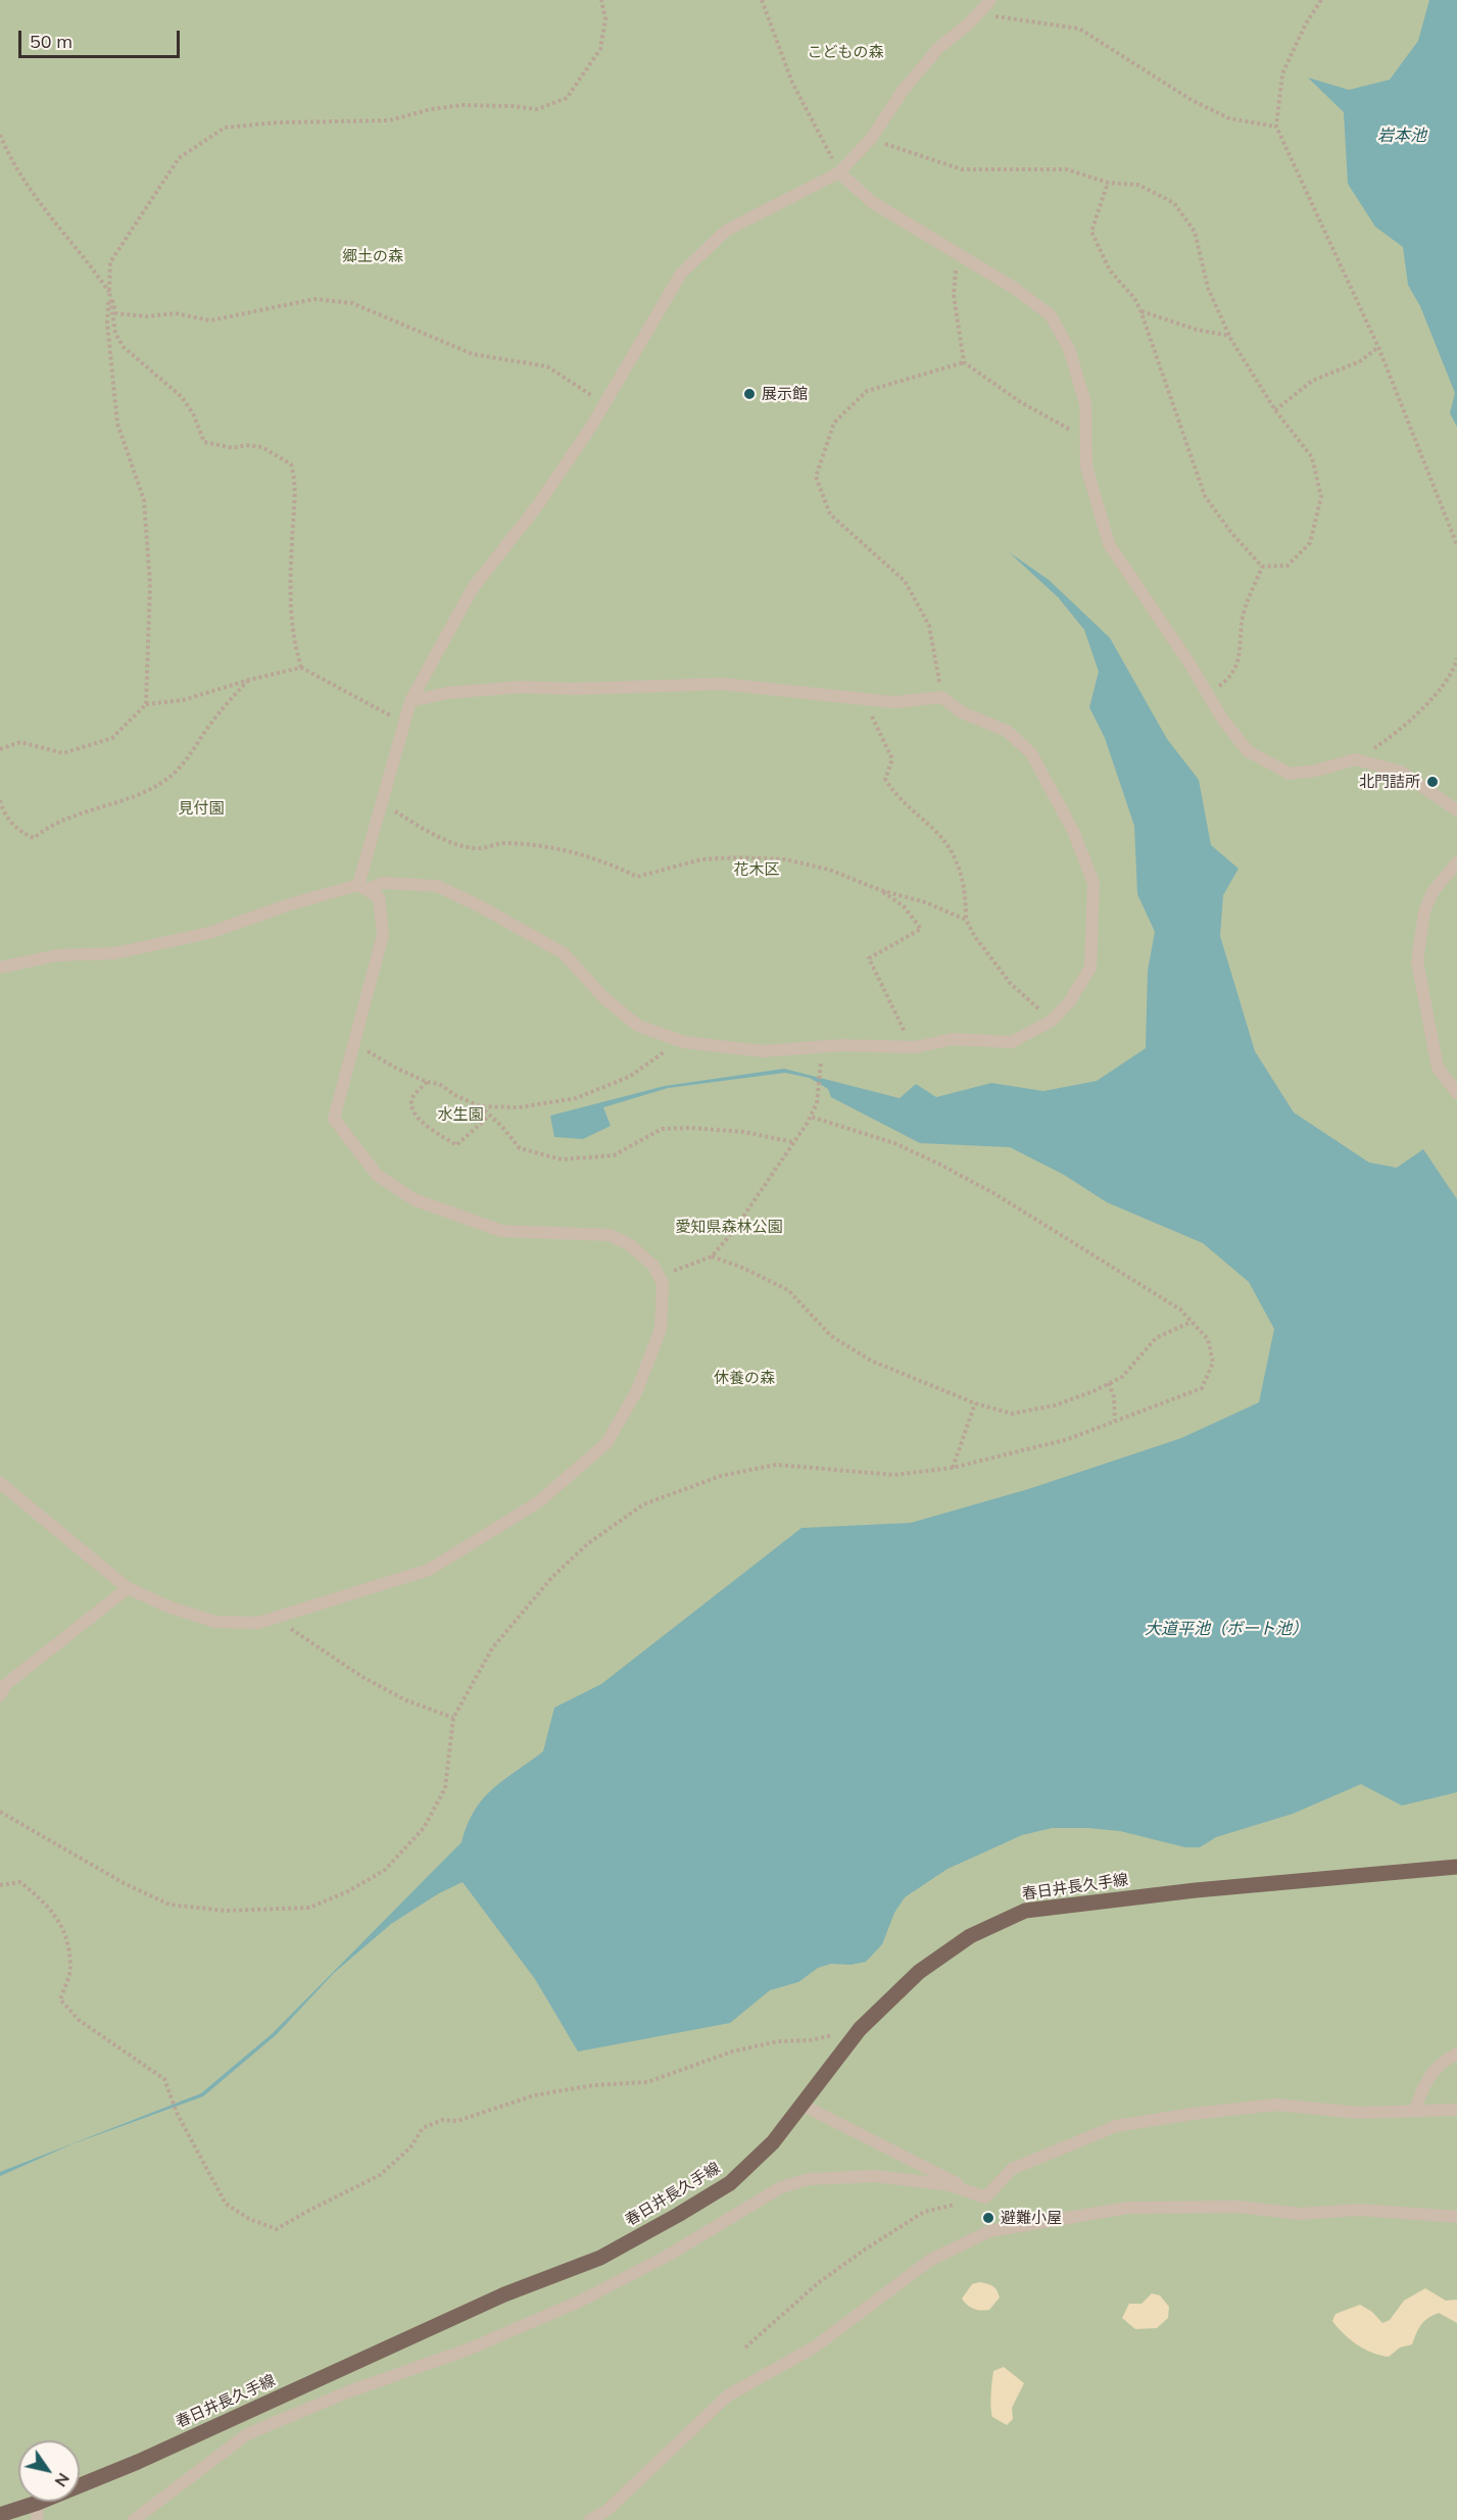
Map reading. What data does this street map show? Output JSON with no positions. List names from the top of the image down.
{
  "streets": {
    "main road": ["春日井長久手線"]
  },
  "water": ["岩本池", "大道平池（ボート池）"],
  "parks": [
    "こどもの森",
    "郷土の森",
    "見付園",
    "花木区",
    "水生園",
    "愛知県森林公園",
    "休養の森"
  ],
  "places": ["展示館", "北門詰所", "避難小屋"],
  "scale_bar": "50 m",
  "north": "bottom right"
}
